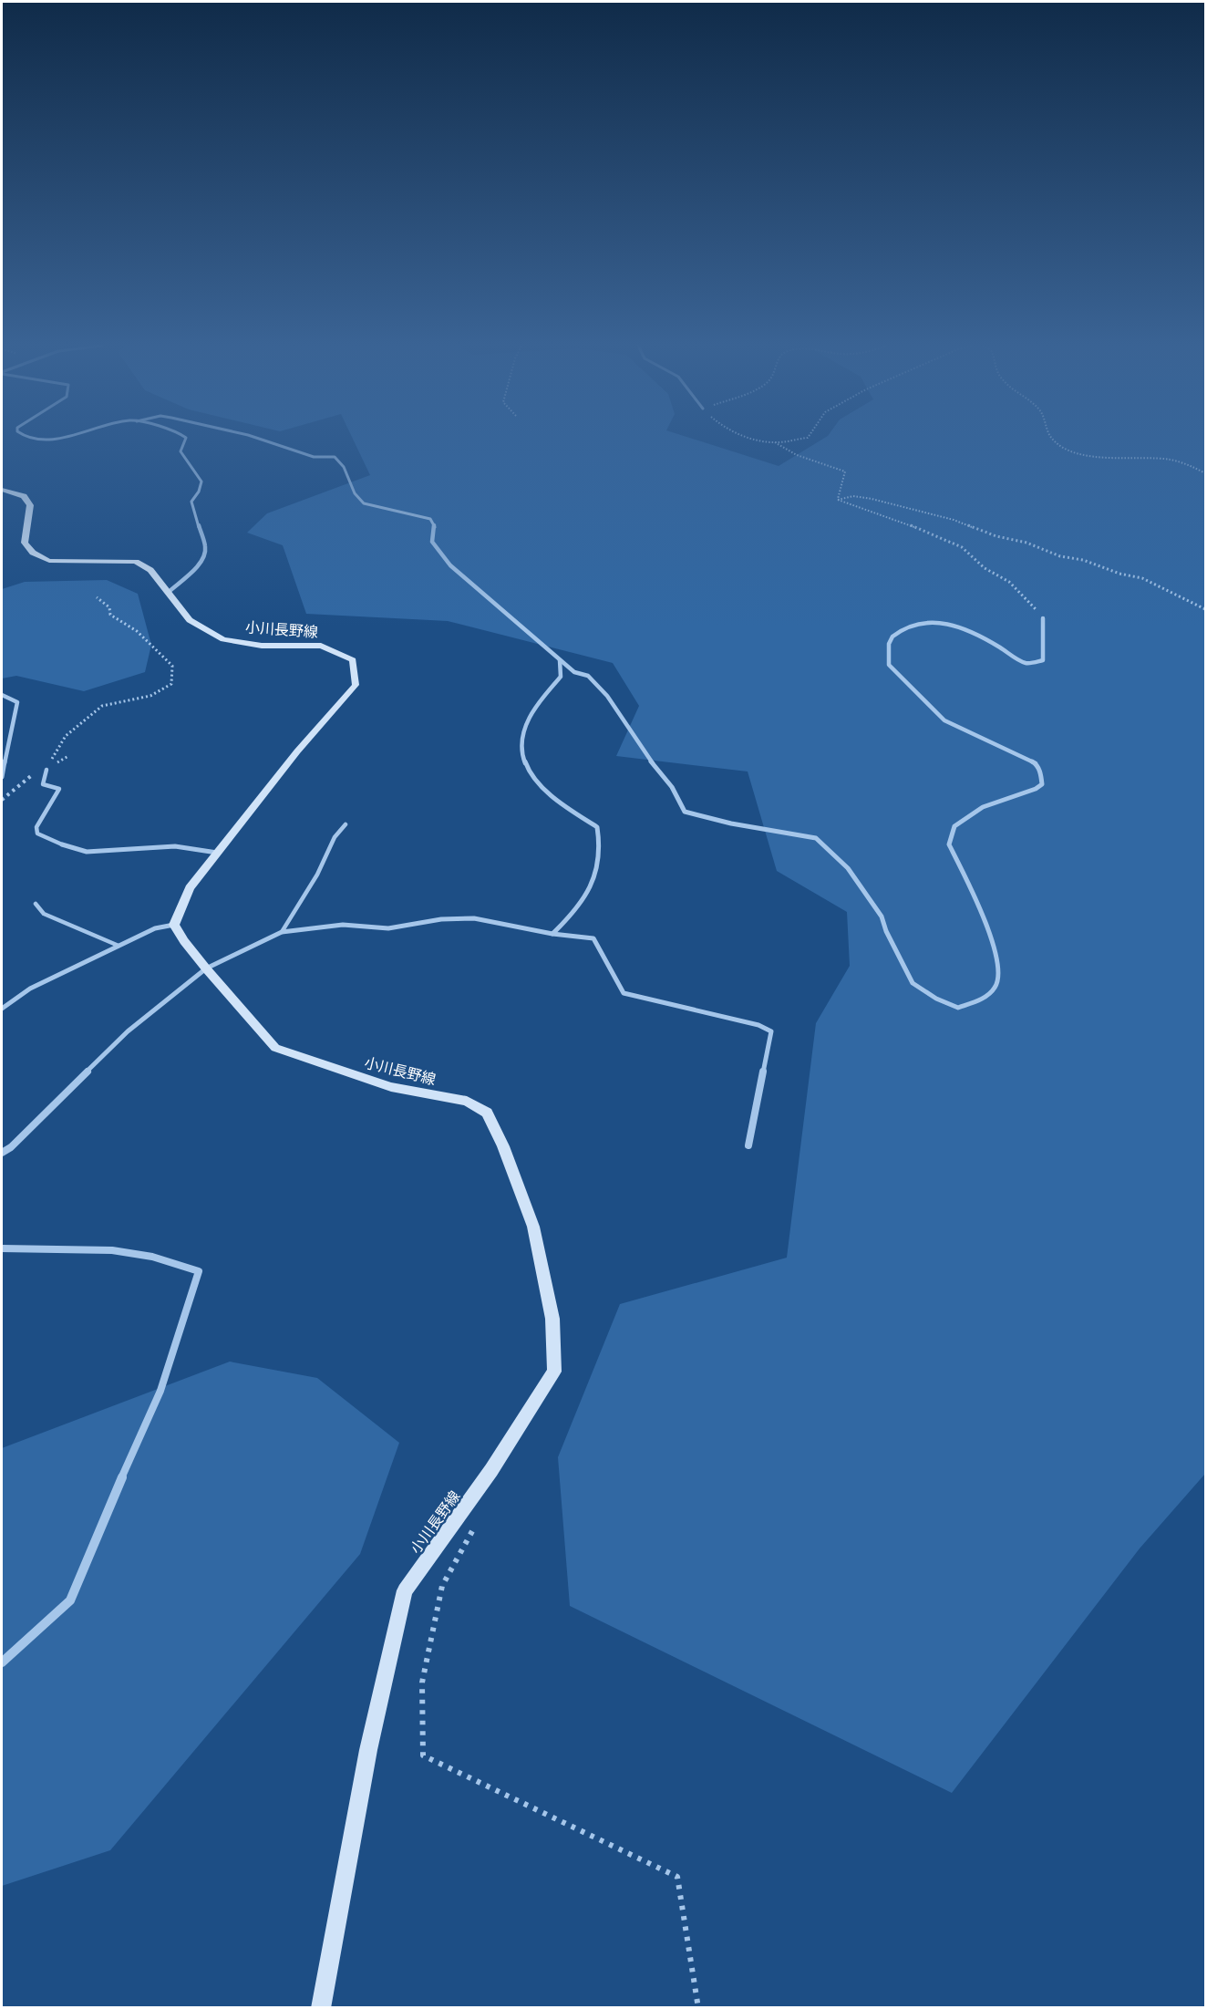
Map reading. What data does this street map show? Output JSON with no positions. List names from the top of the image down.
{
  "streets": {
    "main road": ["小川長野線"]
  }
}
